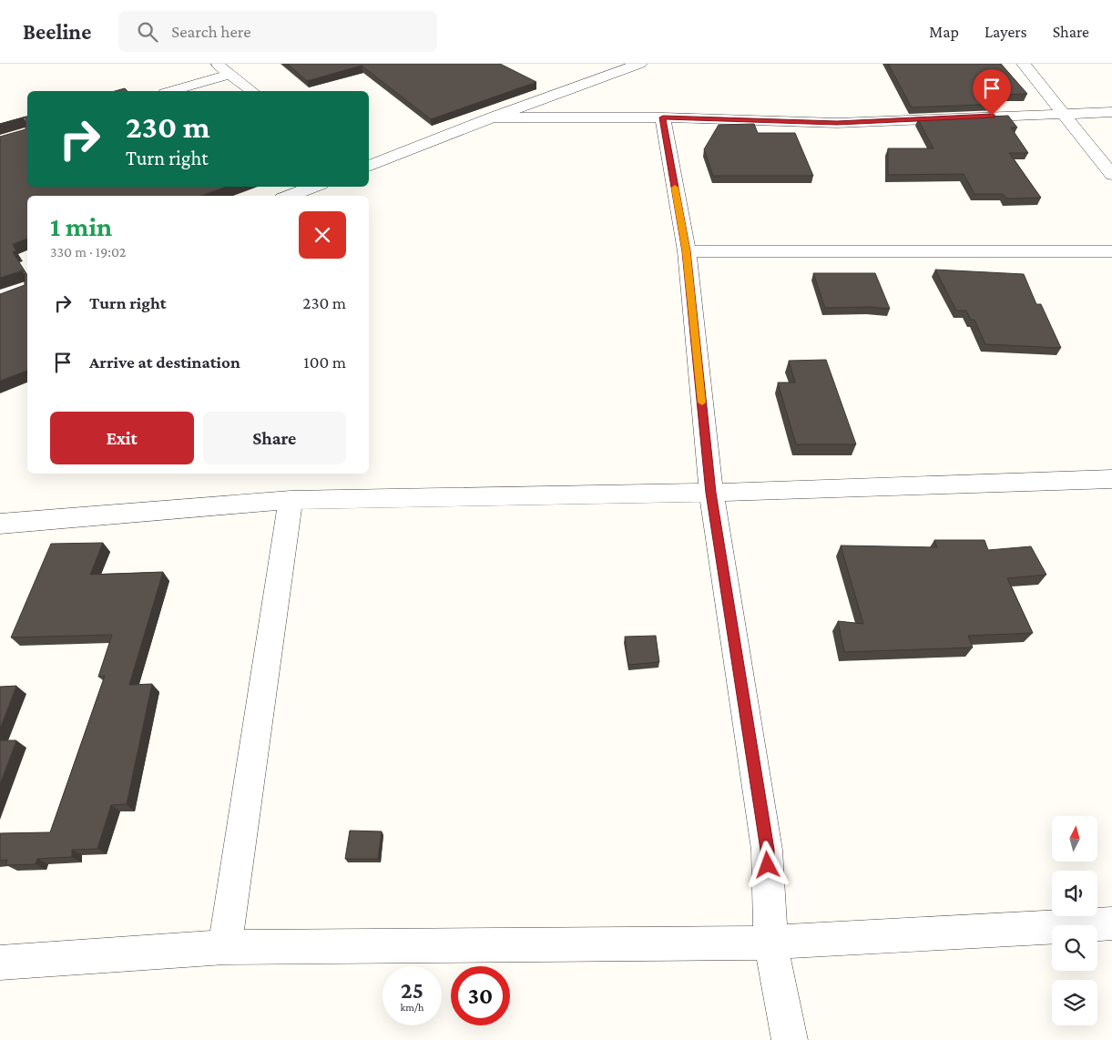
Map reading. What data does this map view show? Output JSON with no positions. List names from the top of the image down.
{
  "north": "top",
  "page": {
    "header": "Beeline",
    "search": "Search here",
    "nav": ["Map", "Layers", "Share"],
    "turn": ["230 m", "Turn right"],
    "heading": ["1 min", "330 m · 19:02"],
    "list": [
      {
        "name": "Turn right",
        "value": "230 m"
      },
      {
        "name": "Arrive at destination",
        "value": "100 m"
      }
    ],
    "buttons": ["Exit", "Share"],
    "speed": "25 km/h",
    "limit": "30"
  }
}
